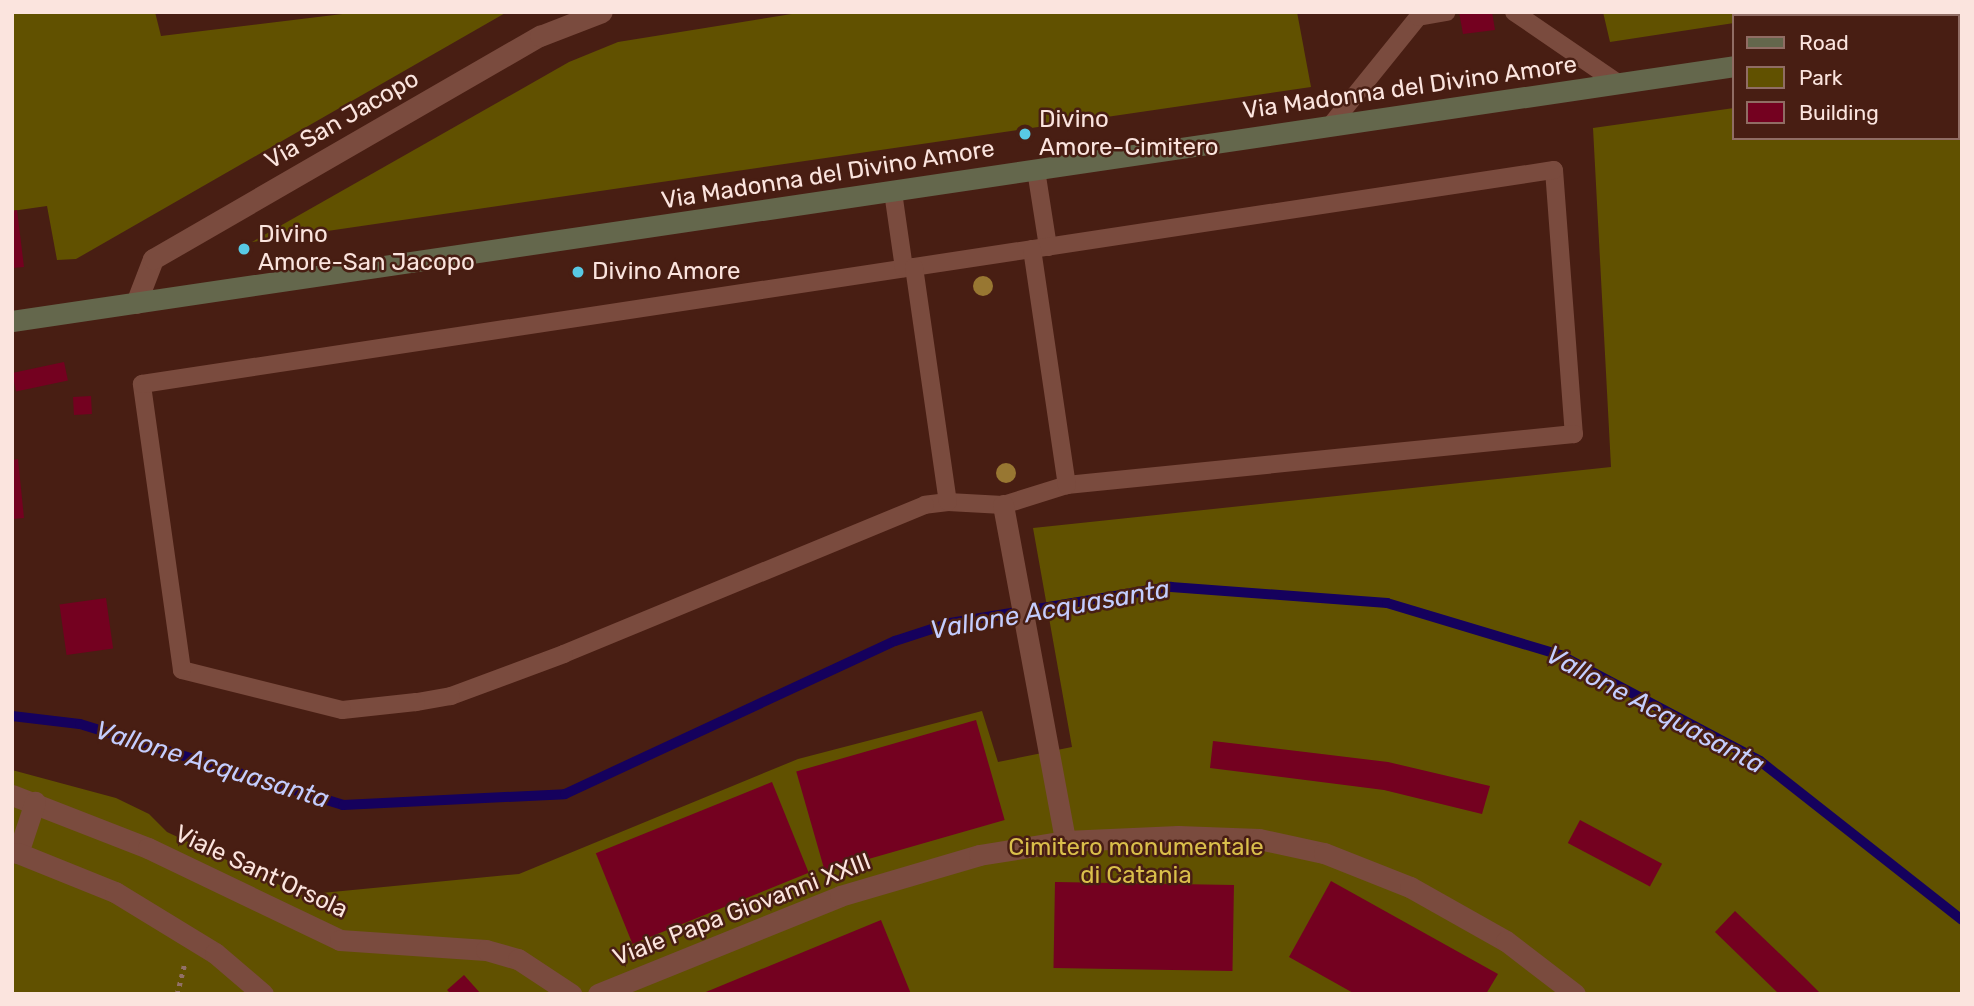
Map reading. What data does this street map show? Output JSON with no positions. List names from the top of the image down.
{
  "streets": {
    "main road": ["Via Madonna del Divino Amore"],
    "street": ["Via San Jacopo", "Viale Sant'Orsola", "Viale Papa Giovanni XXIII"]
  },
  "crossings": [
    ["Via Madonna del Divino Amore", "Via San Jacopo"]
  ],
  "water": ["Vallone Acquasanta"],
  "parks": ["Cimitero monumentale di Catania"],
  "places": ["Divino Amore-Cimitero", "Divino Amore-San Jacopo", "Divino Amore"],
  "legend": ["Road", "Park", "Building"]
}
